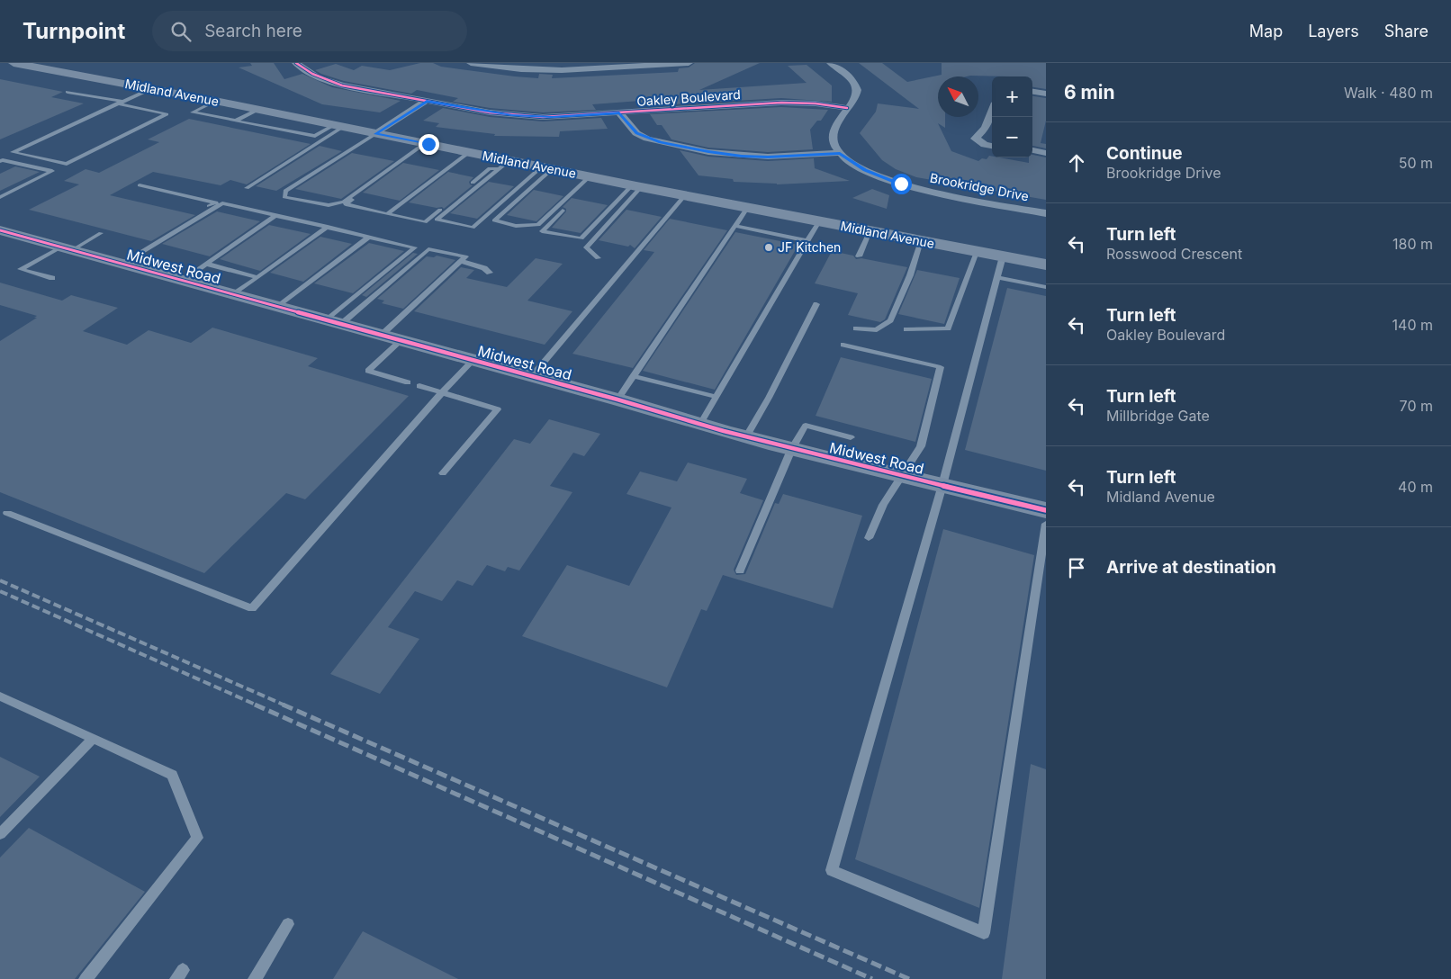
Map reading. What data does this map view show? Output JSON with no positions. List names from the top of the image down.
{
  "streets": {
    "main road": ["Midland Avenue", "Midwest Road"],
    "street": ["Oakley Boulevard", "Brookridge Drive"]
  },
  "places": ["JF Kitchen"],
  "north": "top left",
  "page": {
    "header": "Turnpoint",
    "search": "Search here",
    "nav": ["Map", "Layers", "Share"],
    "heading": ["6 min", "Walk · 480 m"],
    "map_buttons": ["+", "−"],
    "list": [
      ["Continue", "Brookridge Drive", "50 m"],
      ["Turn left", "Rosswood Crescent", "180 m"],
      ["Turn left", "Oakley Boulevard", "140 m"],
      ["Turn left", "Millbridge Gate", "70 m"],
      ["Turn left", "Midland Avenue", "40 m"],
      "Arrive at destination"
    ]
  }
}
